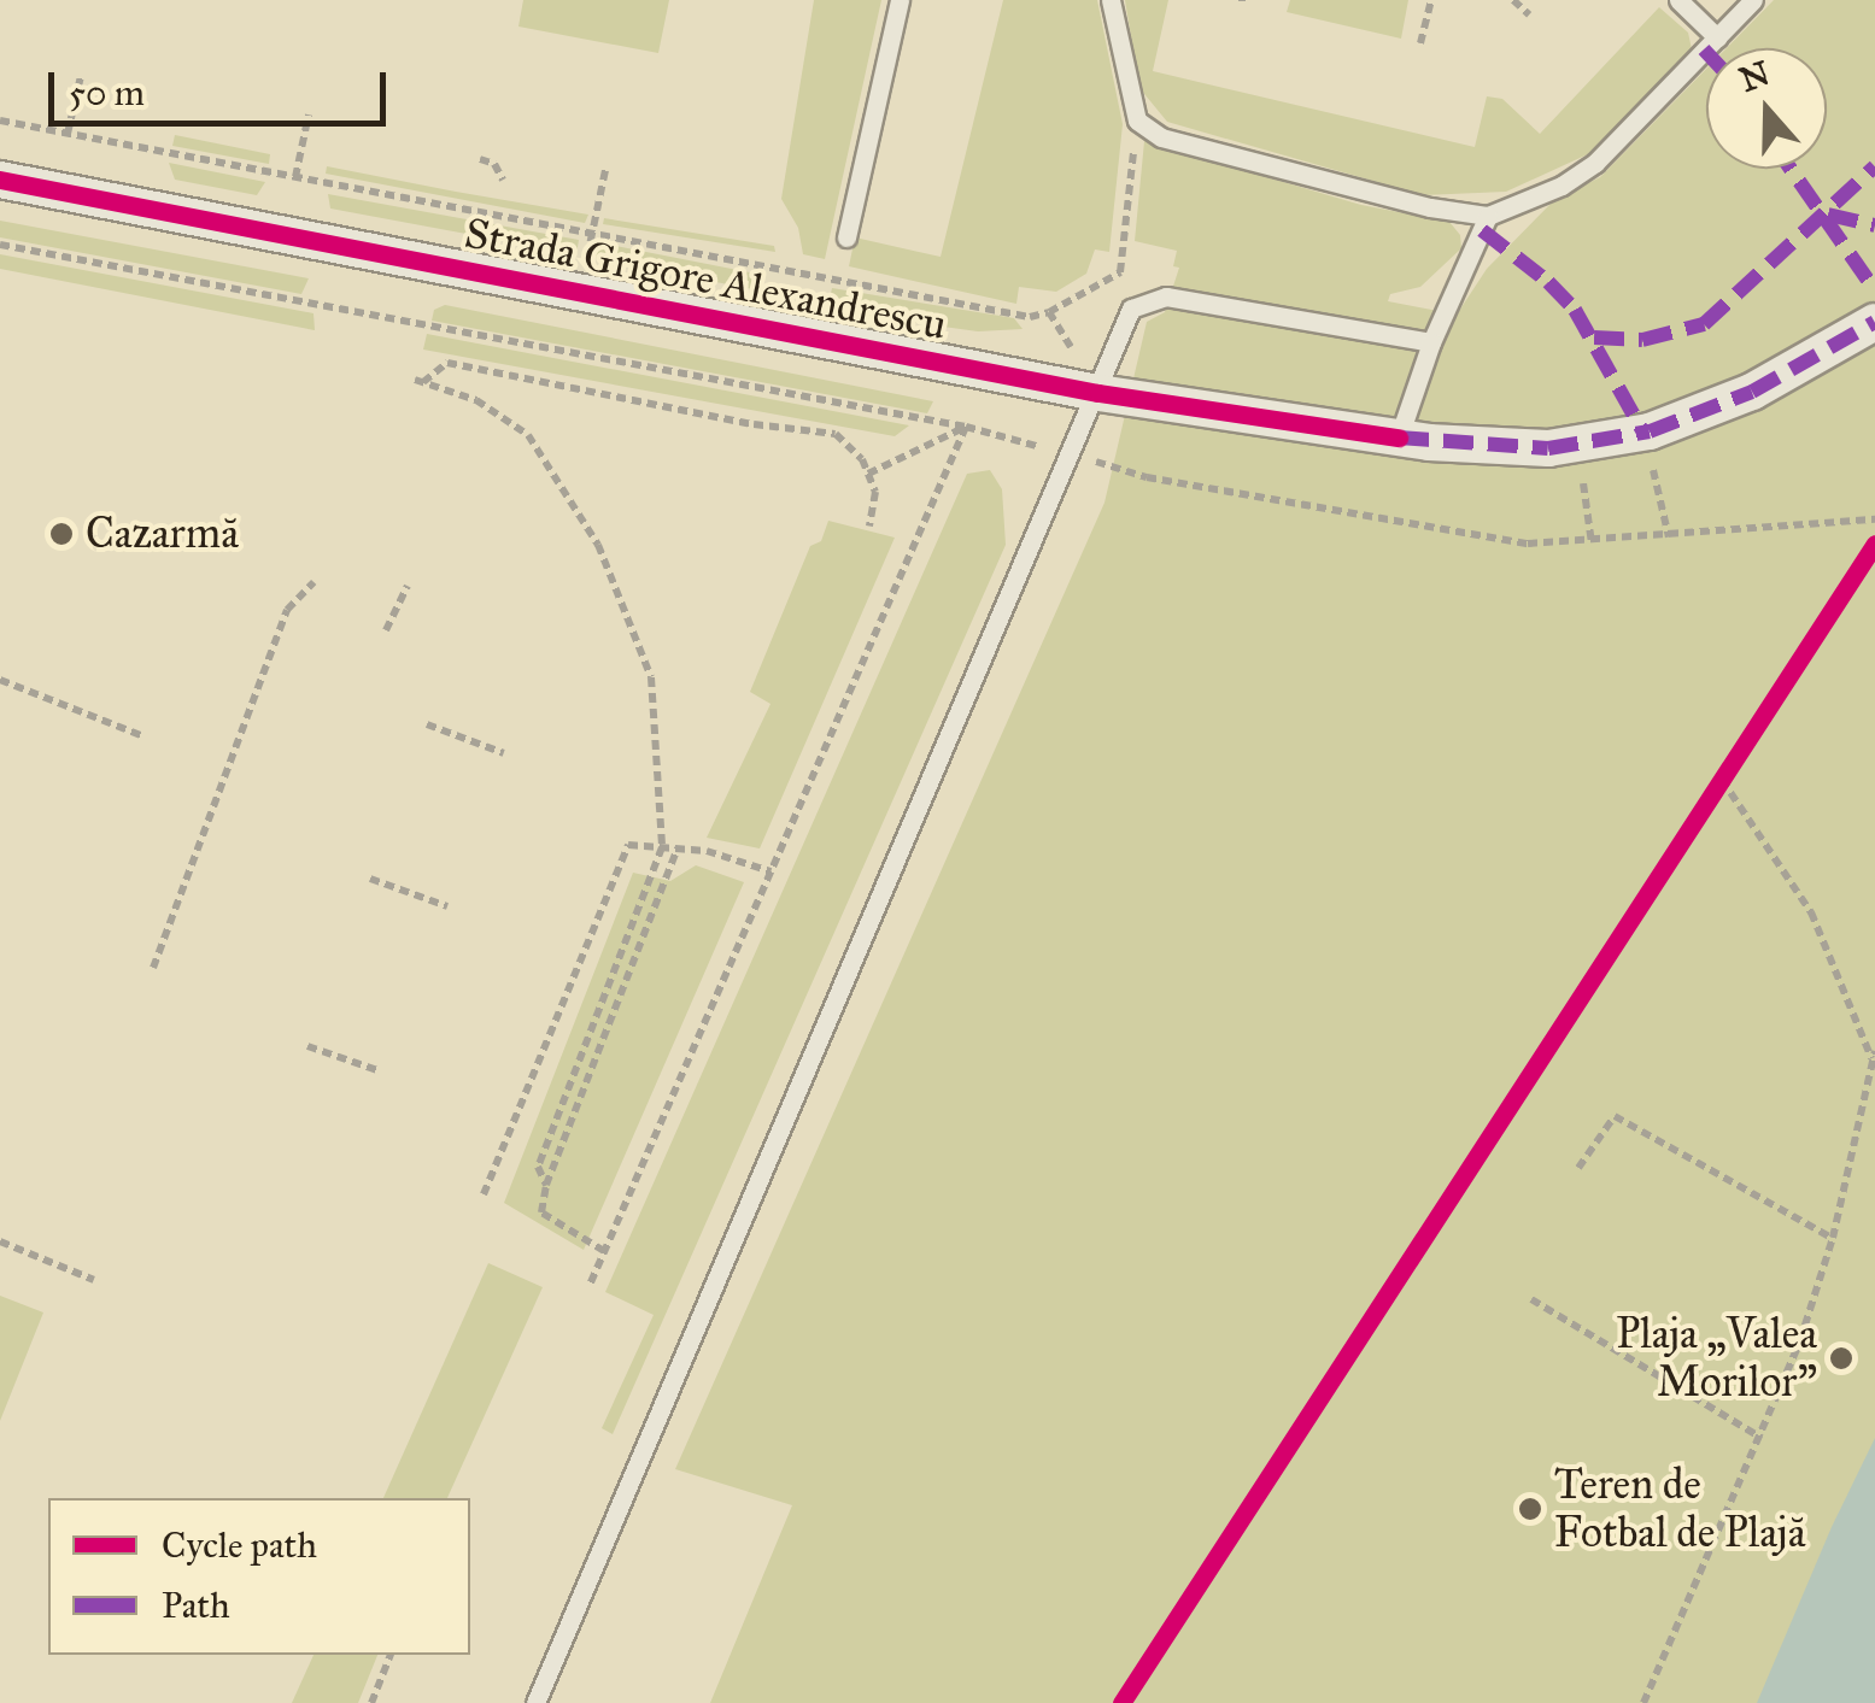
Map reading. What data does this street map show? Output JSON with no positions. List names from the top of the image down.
{
  "streets": {
    "street": ["Strada Grigore Alexandrescu"]
  },
  "places": ["Cazarmă", "Plaja „Valea Morilor”", "Teren de Fotbal de Plajă"],
  "legend": ["Cycle path", "Path"],
  "scale_bar": "50 m",
  "north": "top"
}
